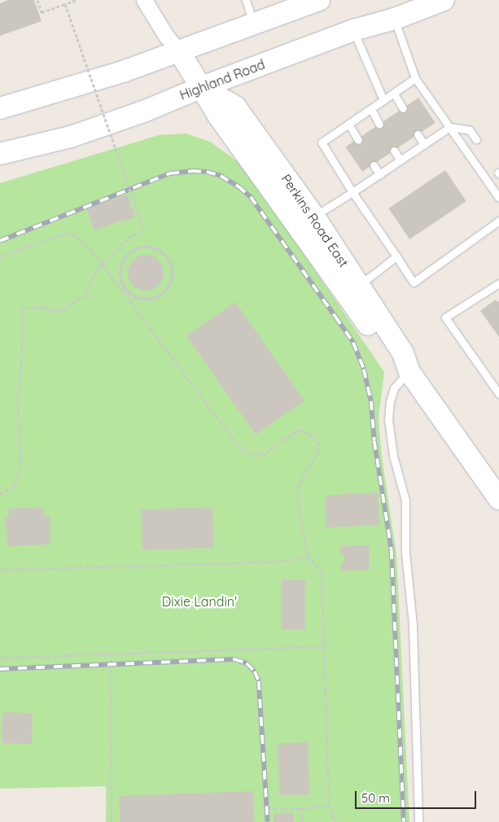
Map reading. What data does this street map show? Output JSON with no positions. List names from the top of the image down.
{
  "streets": {
    "street": ["Highland Road", "Perkins Road East"]
  },
  "crossings": [
    ["Highland Road", "Perkins Road East"]
  ],
  "parks": ["Dixie Landin'"],
  "scale_bar": "50 m"
}
